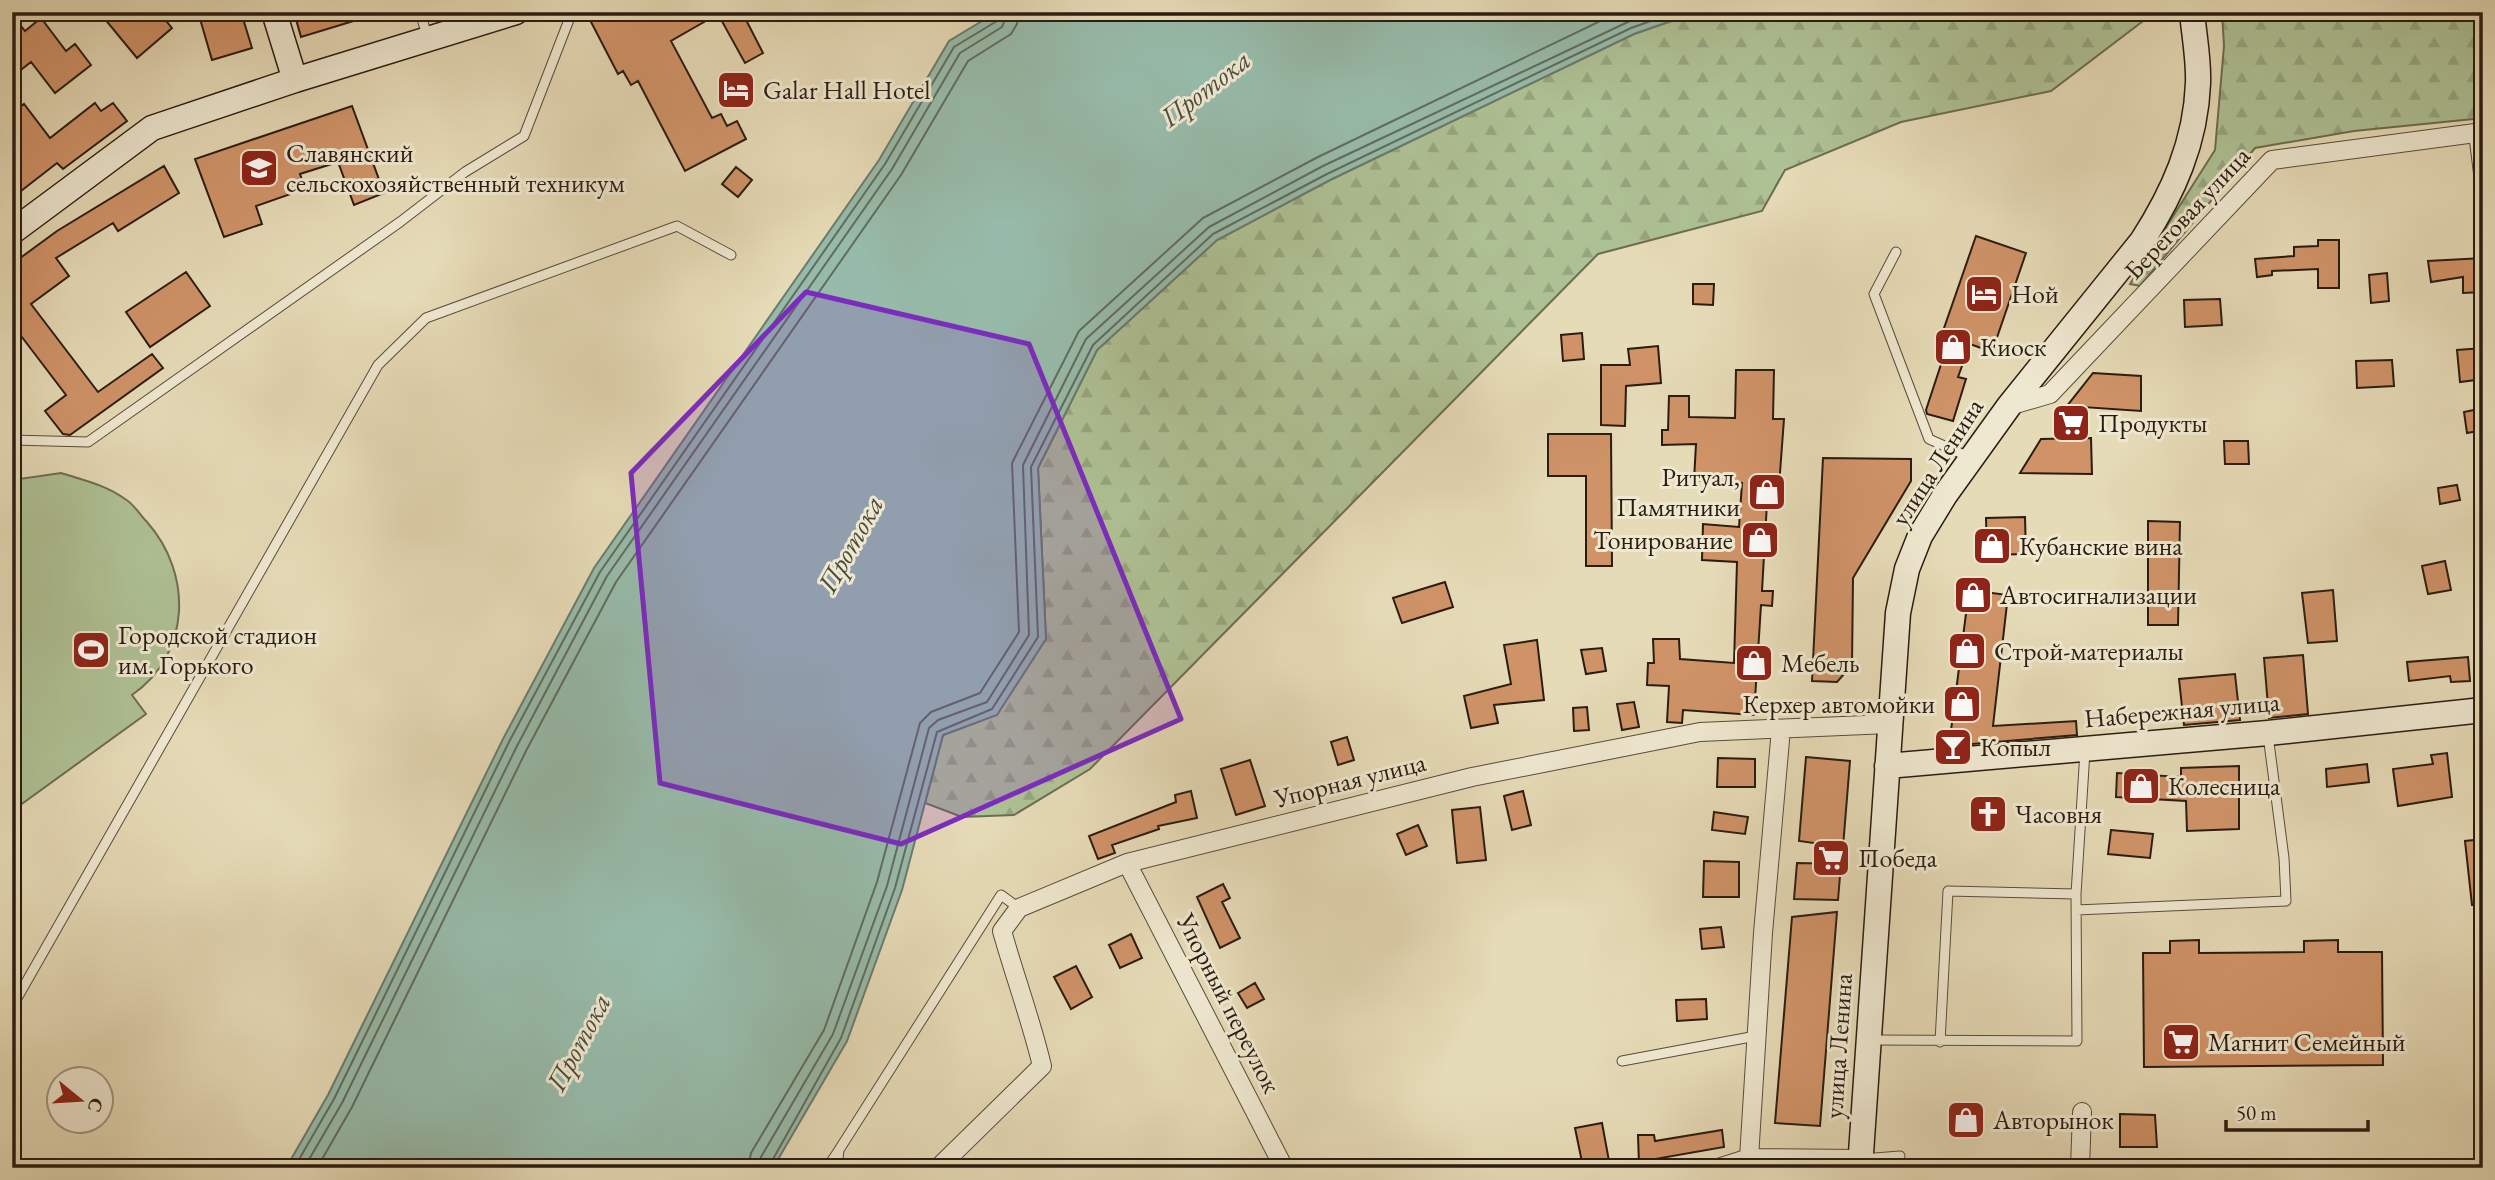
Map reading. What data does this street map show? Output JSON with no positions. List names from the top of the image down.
{
  "streets": {
    "main road": ["улица Ленина", "Набережная улица"],
    "street": ["Береговая улица", "Упорная улица", "Упорный переулок"]
  },
  "crossings": [
    ["Береговая улица", "улица Ленина"],
    ["улица Ленина", "Набережная улица"],
    ["улица Ленина", "Упорная улица"],
    ["Упорная улица", "Упорный переулок"]
  ],
  "water": ["Протока"],
  "places": {
    "hotel": ["Galar Hall Hotel", "Ной"],
    "school or university": ["Славянский сельскохозяйственный техникум"],
    "shop": [
      "Киоск",
      "Ритуал, Памятники",
      "Тонирование",
      "Кубанские вина",
      "Автосигнализации",
      "Строй-материалы",
      "Мебель",
      "Керхер автомойки",
      "Колесница",
      "Авторынок"
    ],
    "supermarket": ["Продукты", "Победа", "Магнит Семейный"],
    "sports": ["Городской cтадион им. Горького"],
    "bar": ["Копыл"],
    "church": ["Часовня"]
  },
  "scale_bar": "50 m",
  "north": "right"
}
